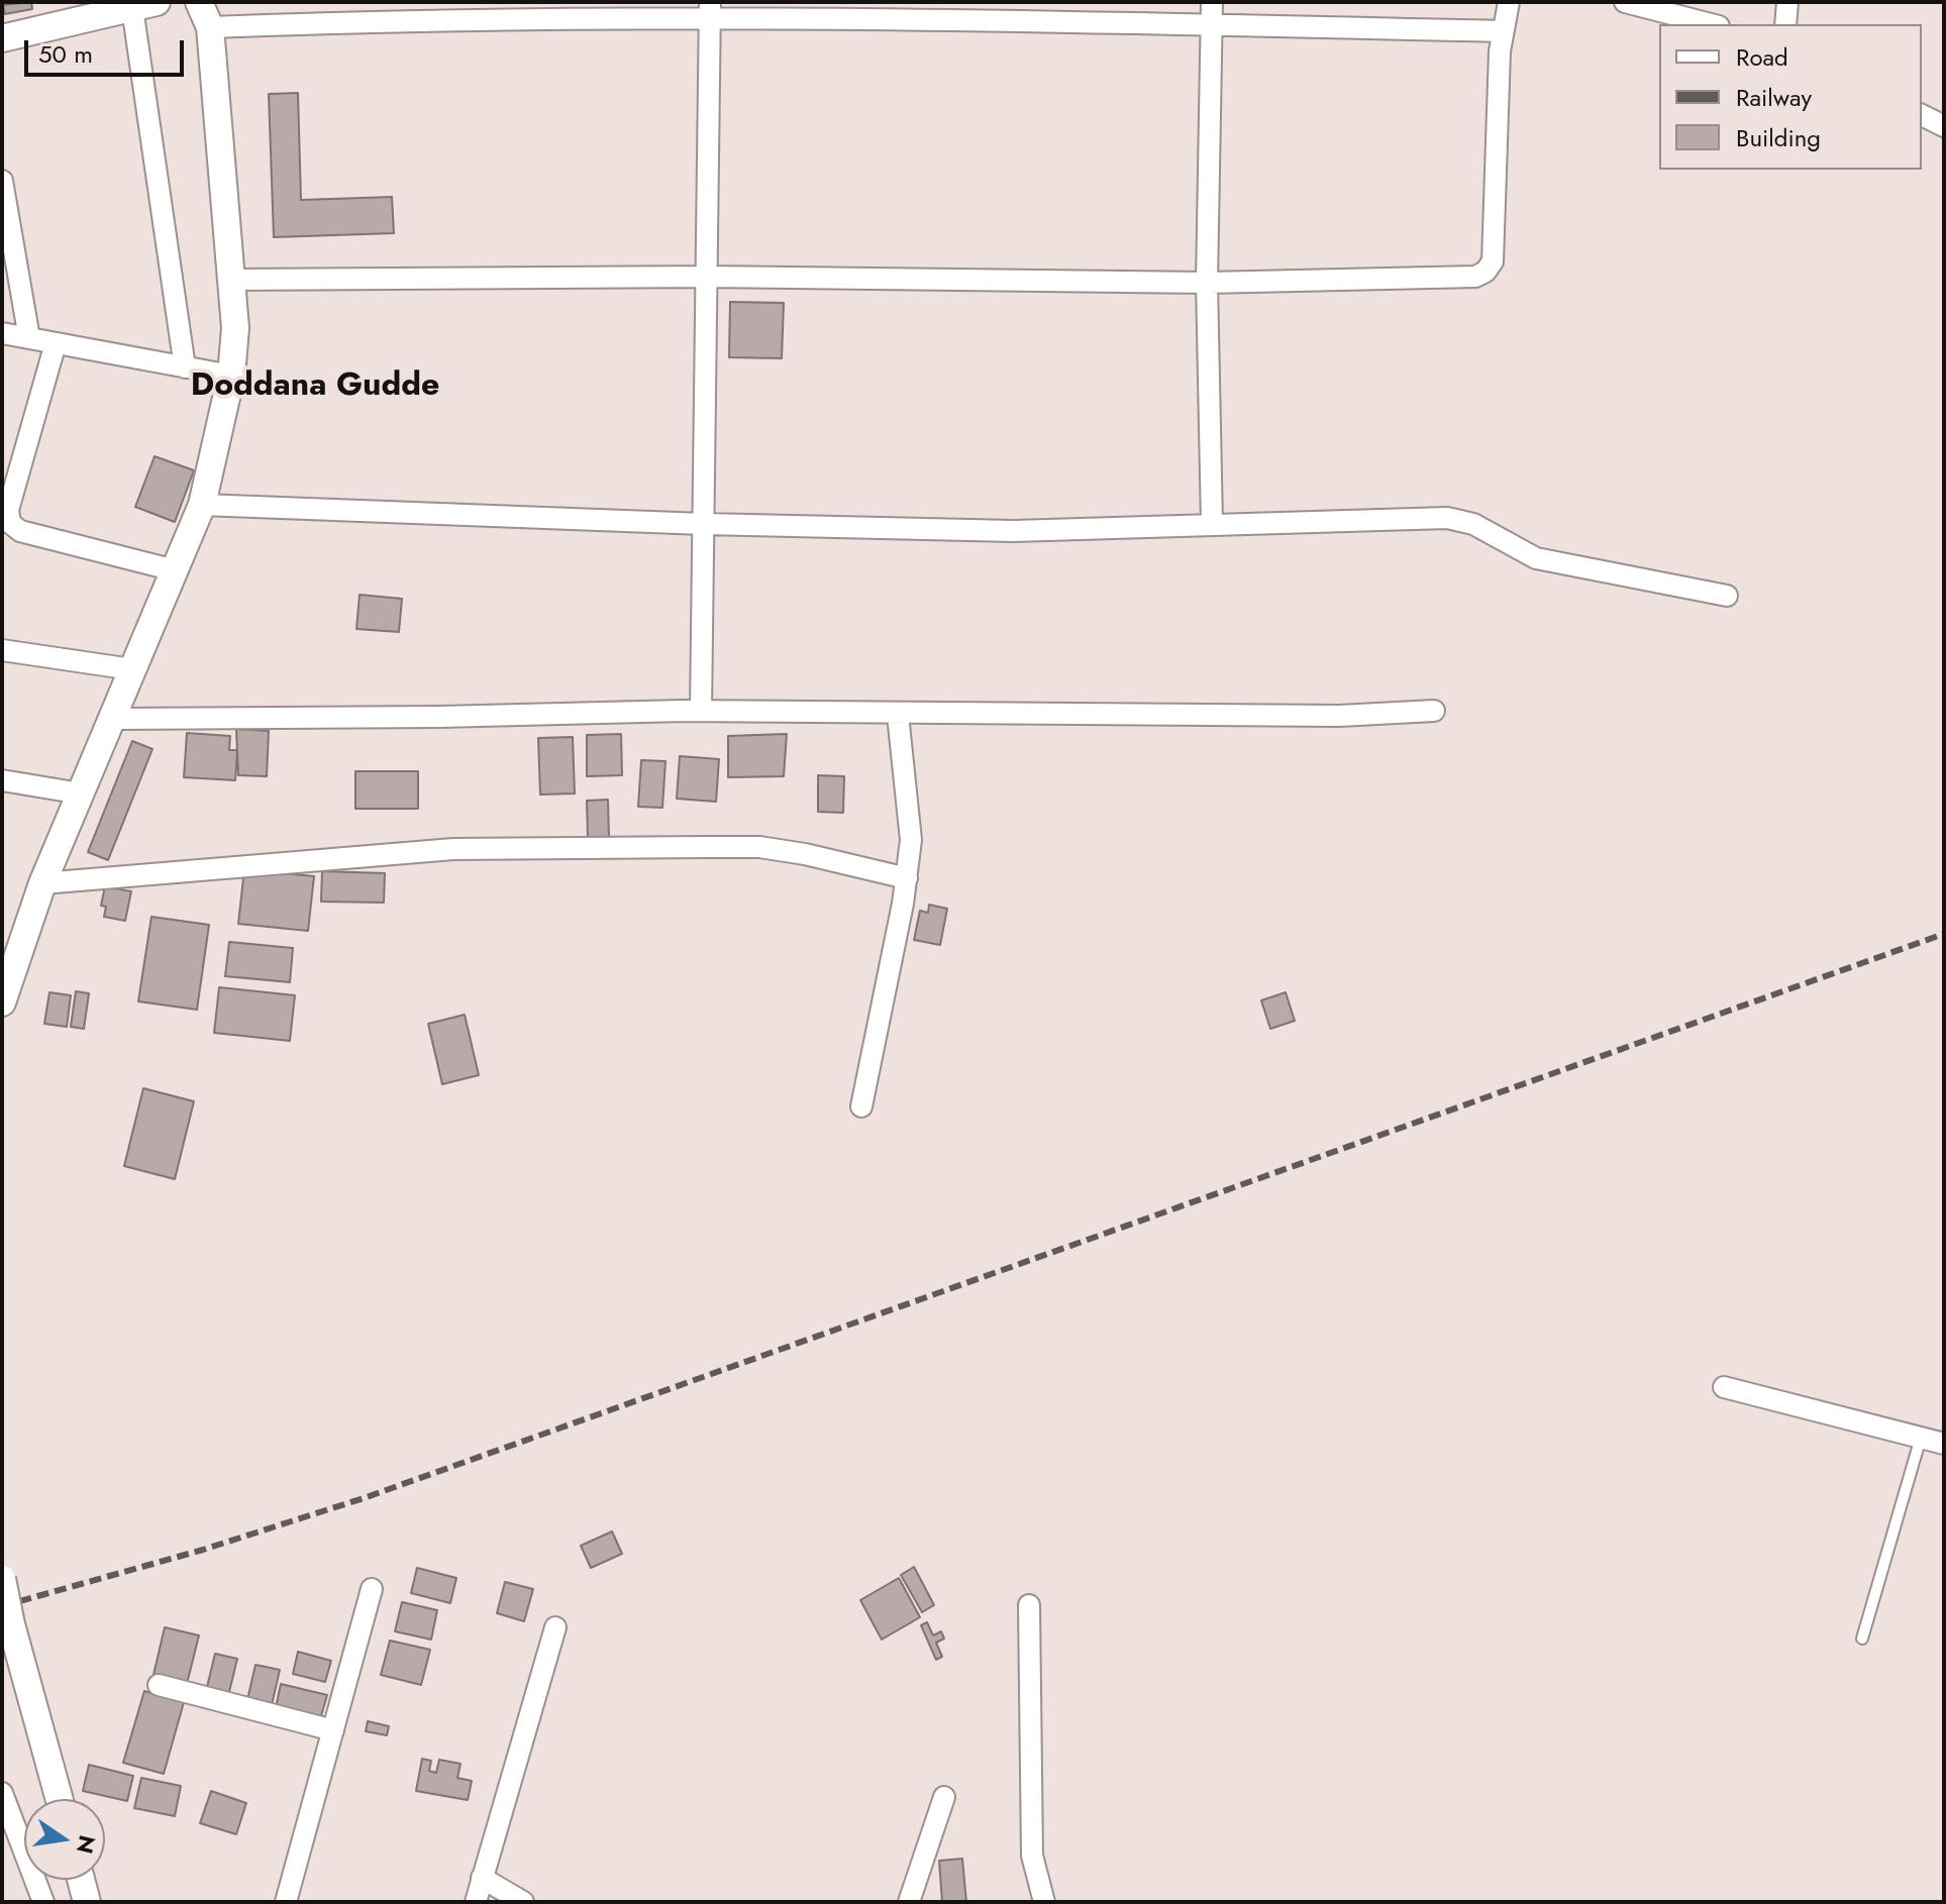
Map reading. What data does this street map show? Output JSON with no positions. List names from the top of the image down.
{
  "districts": ["Doddana Gudde"],
  "legend": ["Road", "Railway", "Building"],
  "scale_bar": "50 m",
  "north": "right"
}
